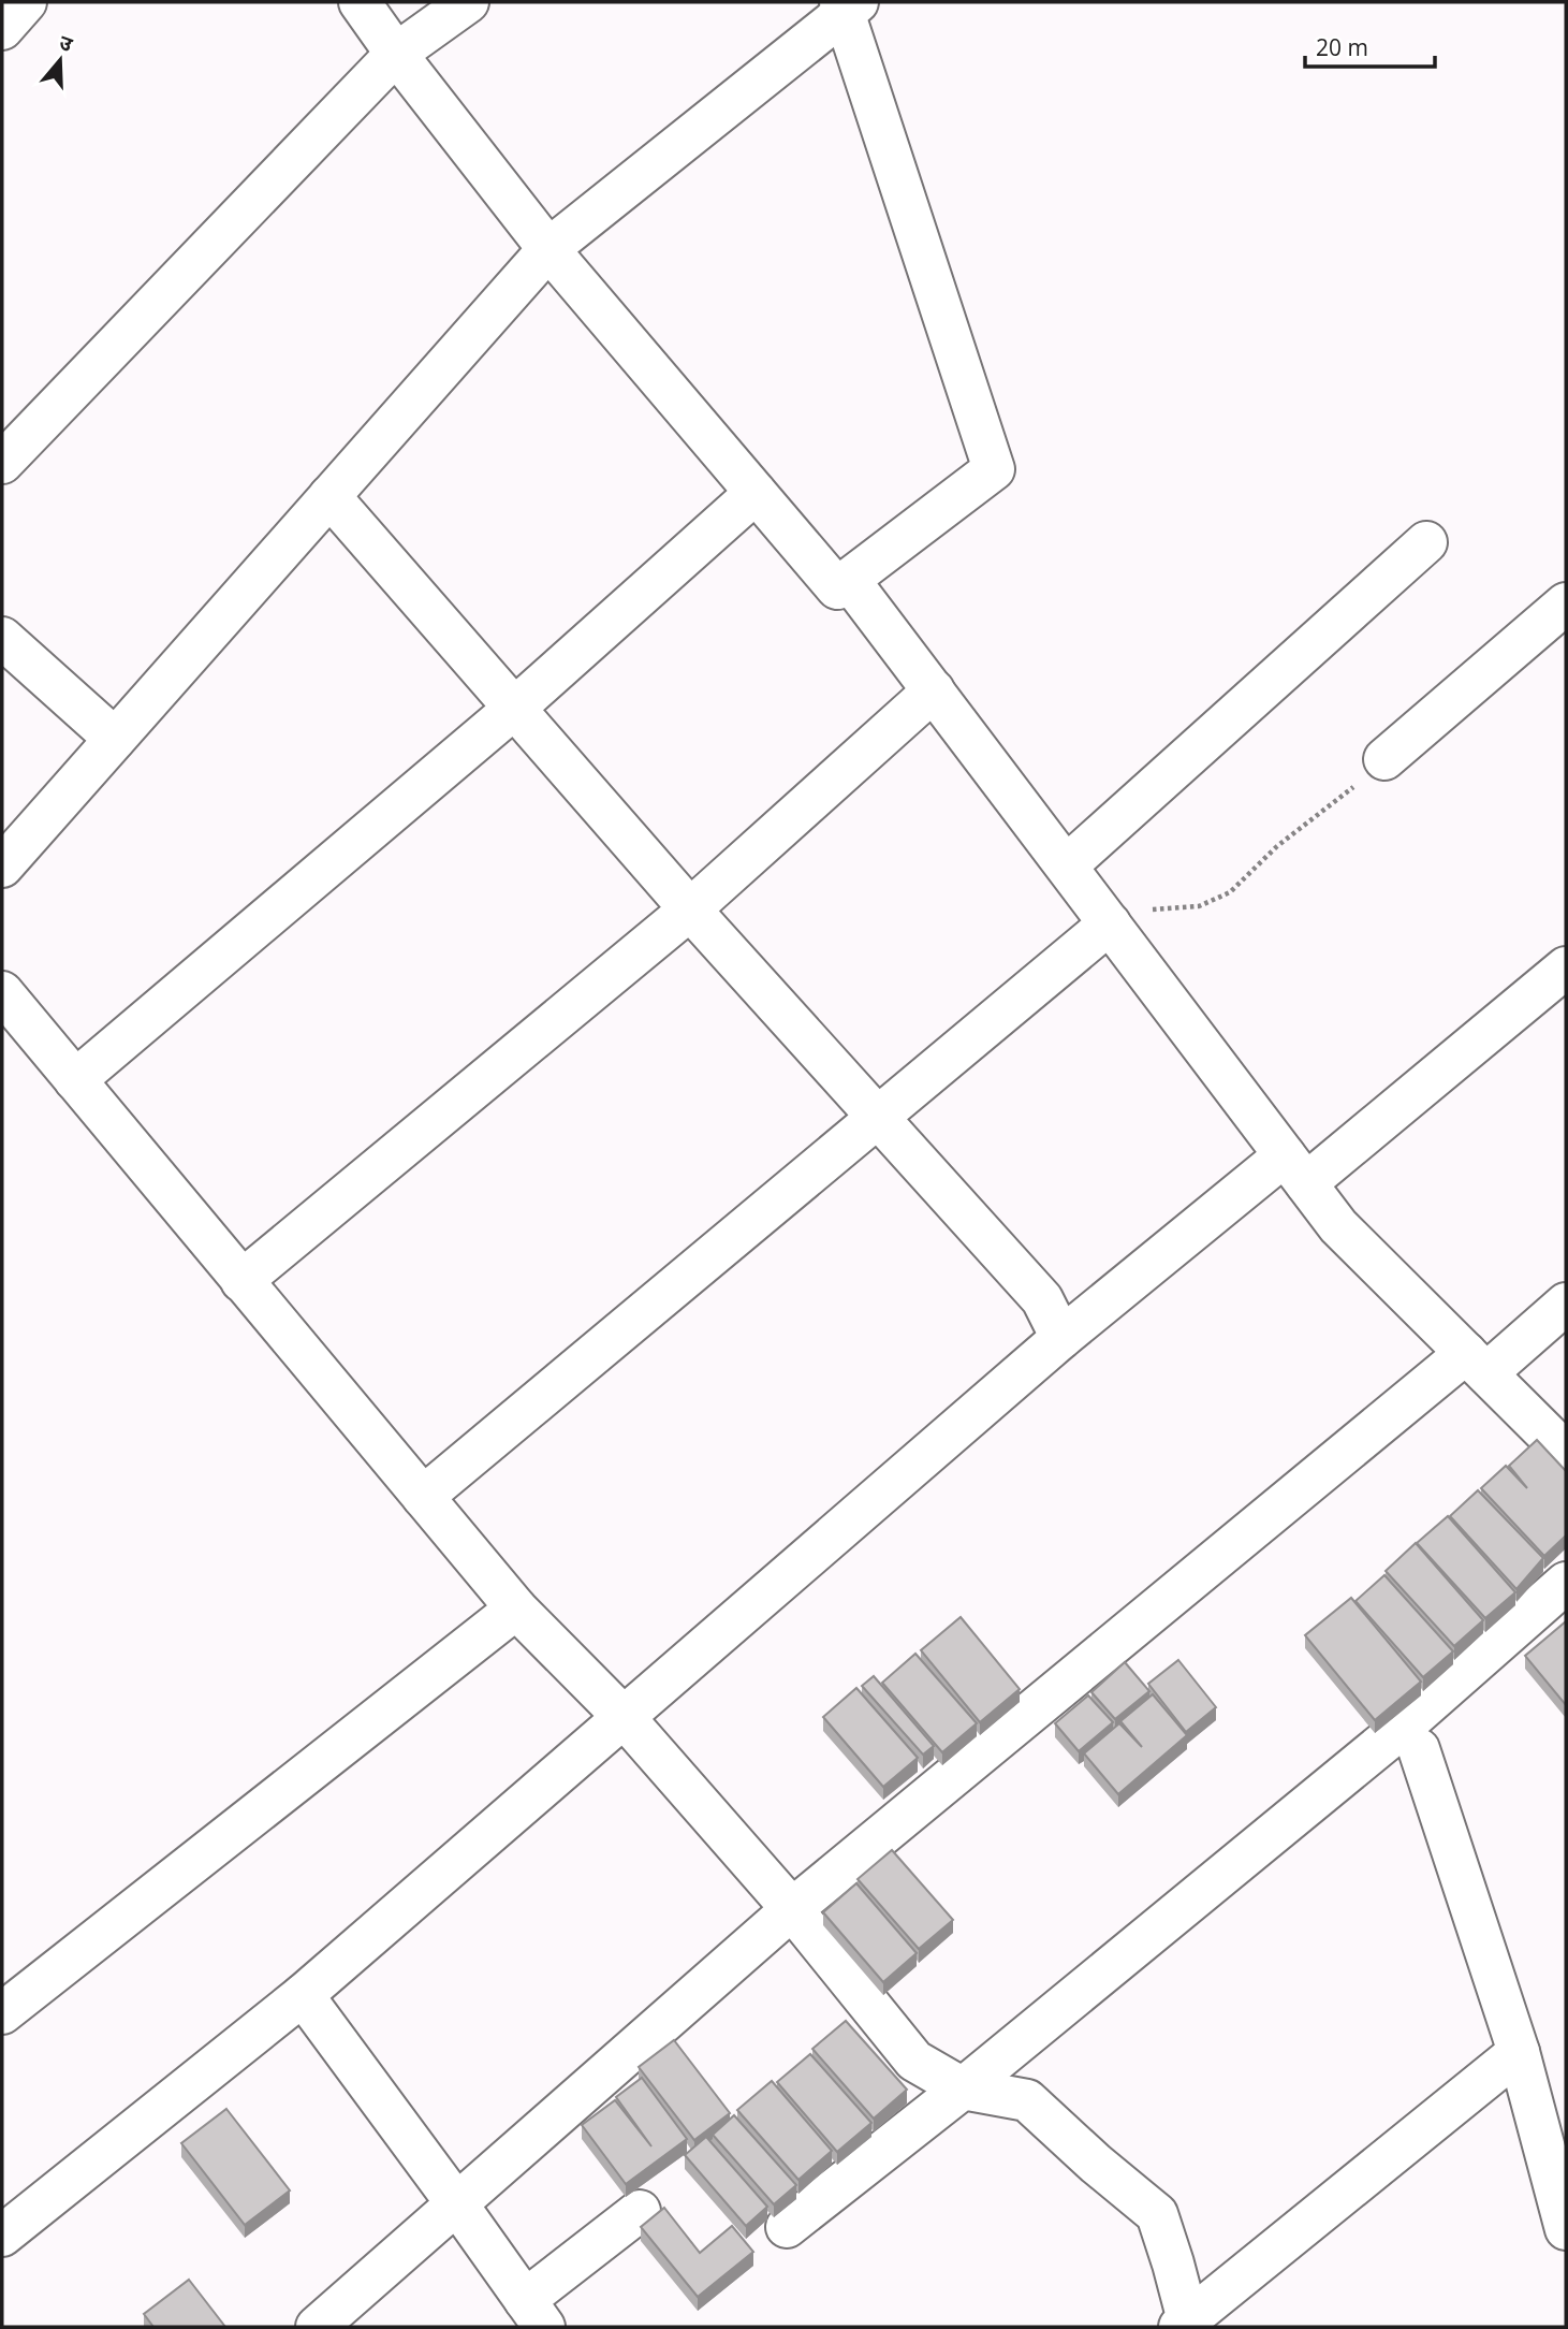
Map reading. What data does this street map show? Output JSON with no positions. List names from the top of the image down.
{
  "scale_bar": "20 m",
  "north": "top"
}
